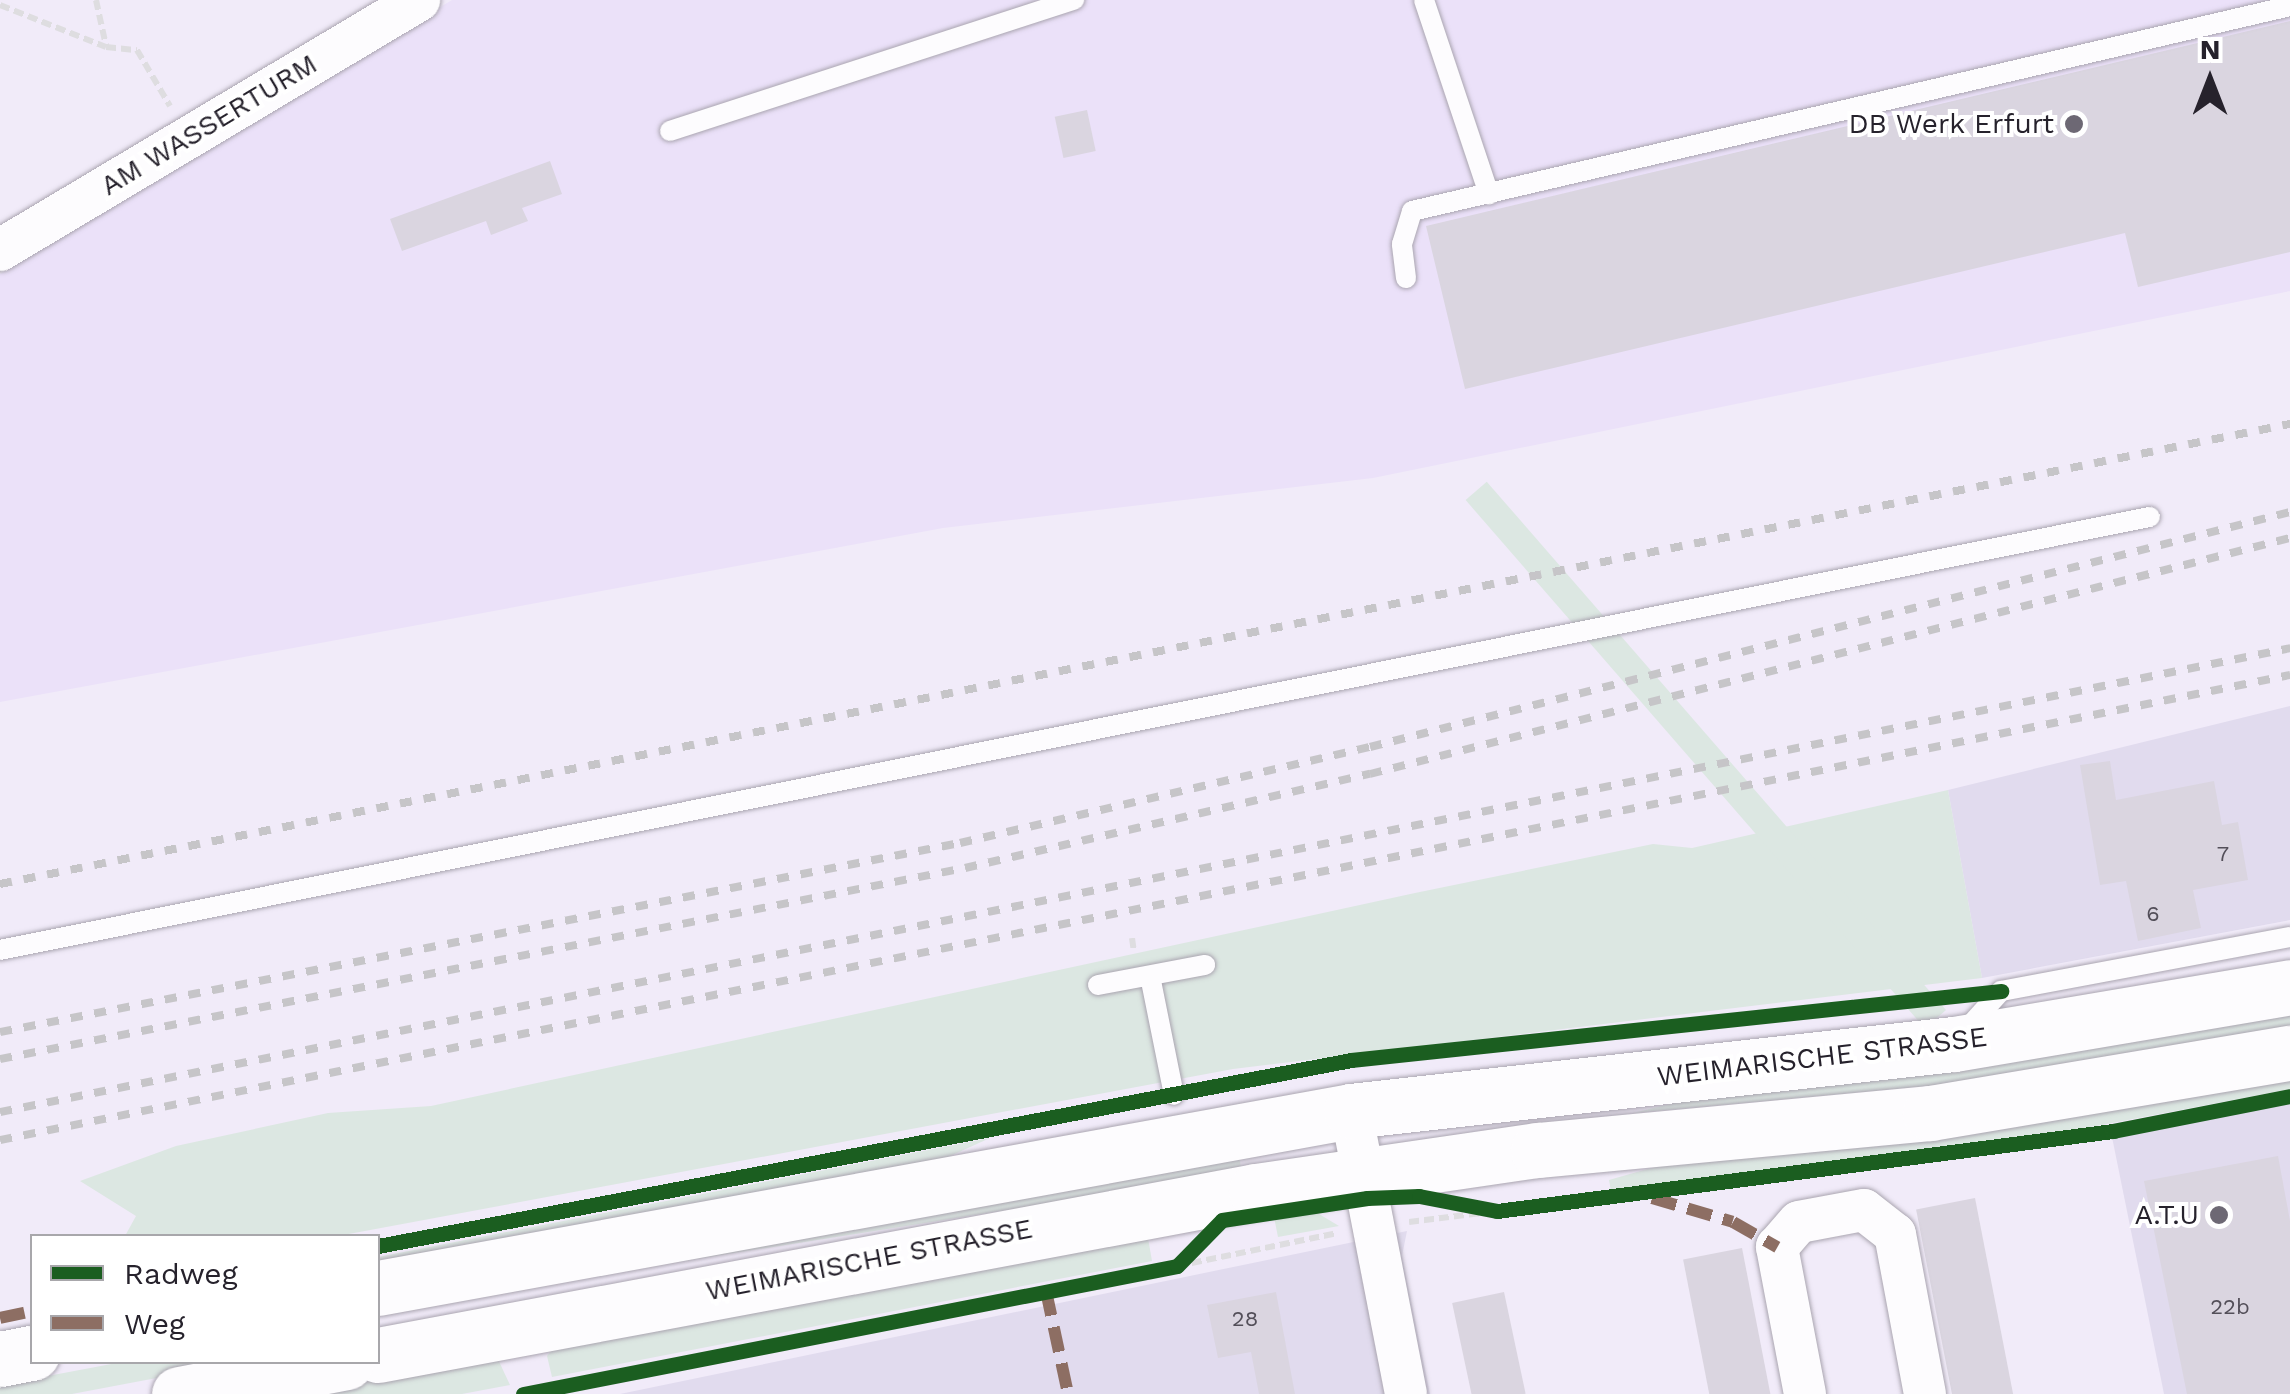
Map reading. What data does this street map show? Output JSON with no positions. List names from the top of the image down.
{
  "streets": {
    "main road": ["WEIMARISCHE STRASSE"],
    "street": ["AM WASSERTURM"]
  },
  "places": ["DB Werk Erfurt", "A.T.U"],
  "house_numbers": [
    "7",
    "6",
    "22b",
    "28"
  ],
  "legend": ["Radweg", "Weg"],
  "north": "top"
}
